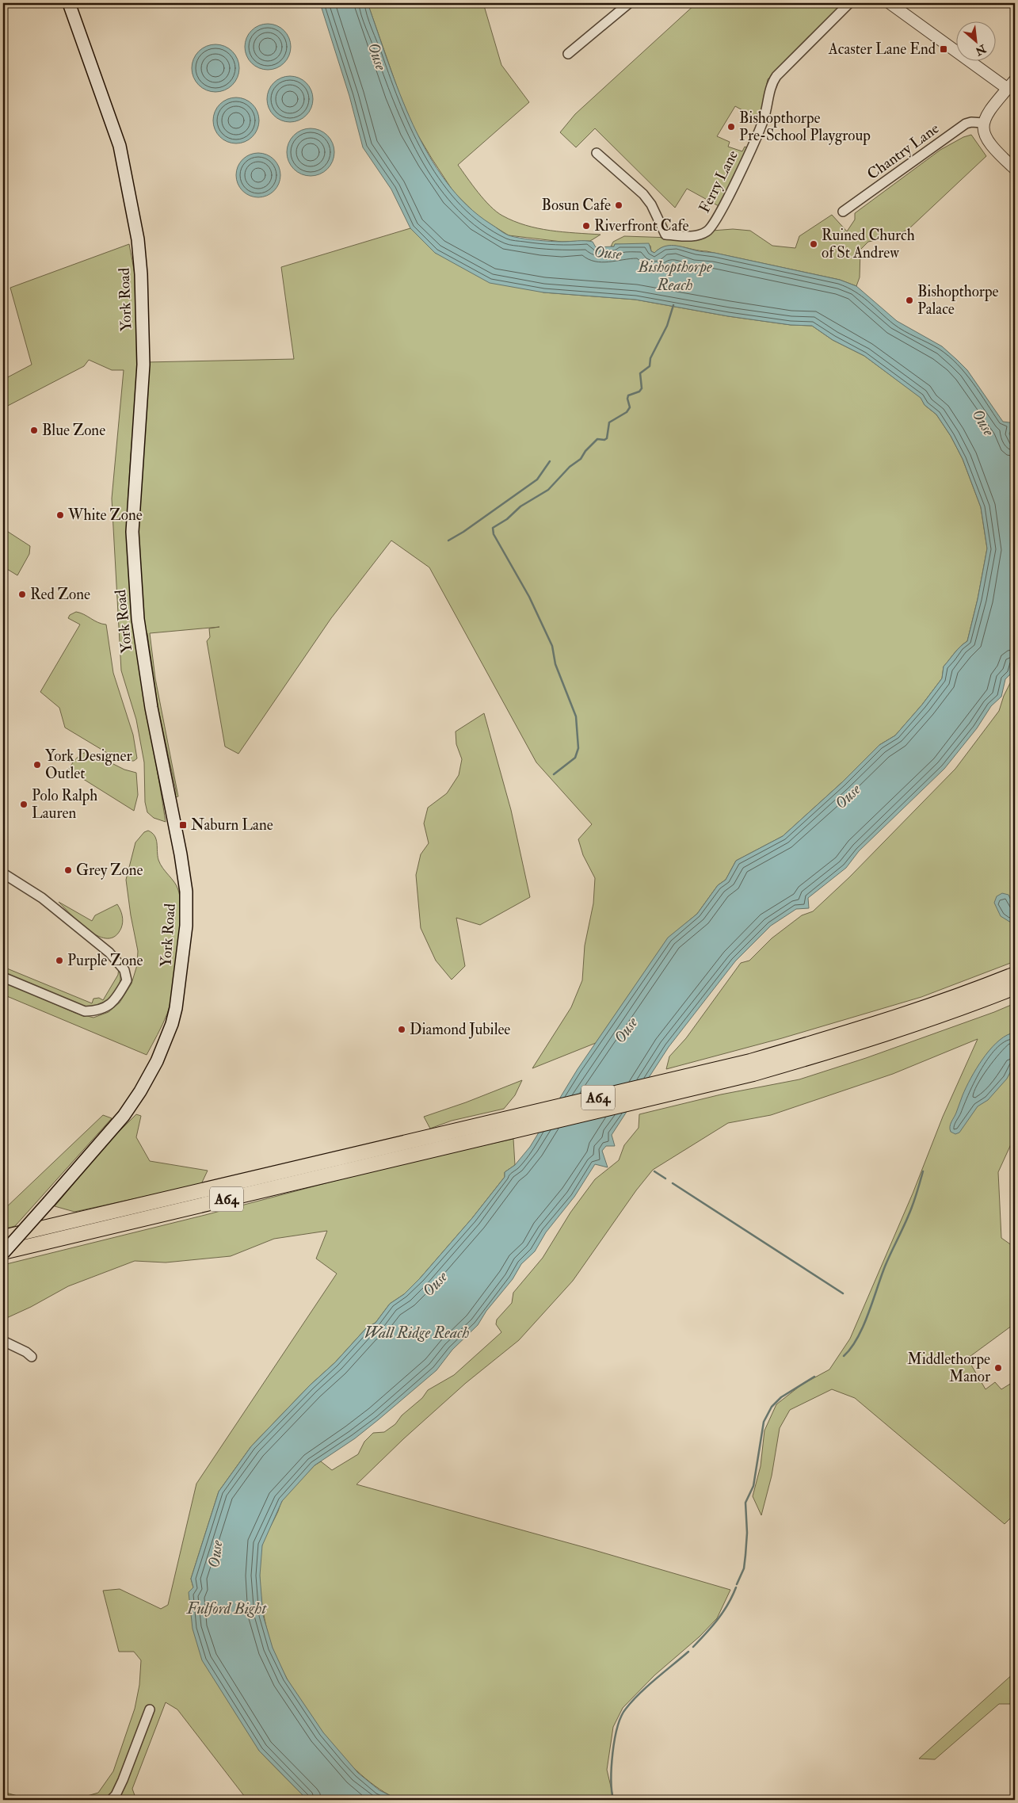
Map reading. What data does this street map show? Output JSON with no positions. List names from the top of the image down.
{
  "streets": {
    "highway": ["A64"],
    "main road": ["York Road"],
    "street": ["Chantry Lane", "Ferry Lane"]
  },
  "crossings": [
    ["York Road", "A64"]
  ],
  "water": [
    "Ouse",
    "Bishopthorpe Reach",
    "Wall Ridge Reach",
    "Fulford Bight"
  ],
  "places": {
    "transit": ["Acaster Lane End", "Naburn Lane"],
    "other": [
      "Bishopthorpe Pre-School Playgroup",
      "Bosun Cafe",
      "Riverfront Cafe",
      "Ruined Church of St Andrew",
      "Bishopthorpe Palace",
      "Blue Zone",
      "White Zone",
      "Red Zone",
      "York Designer Outlet",
      "Polo Ralph Lauren",
      "Grey Zone",
      "Purple Zone",
      "Diamond Jubilee",
      "Middlethorpe Manor"
    ]
  },
  "north": "bottom right"
}
